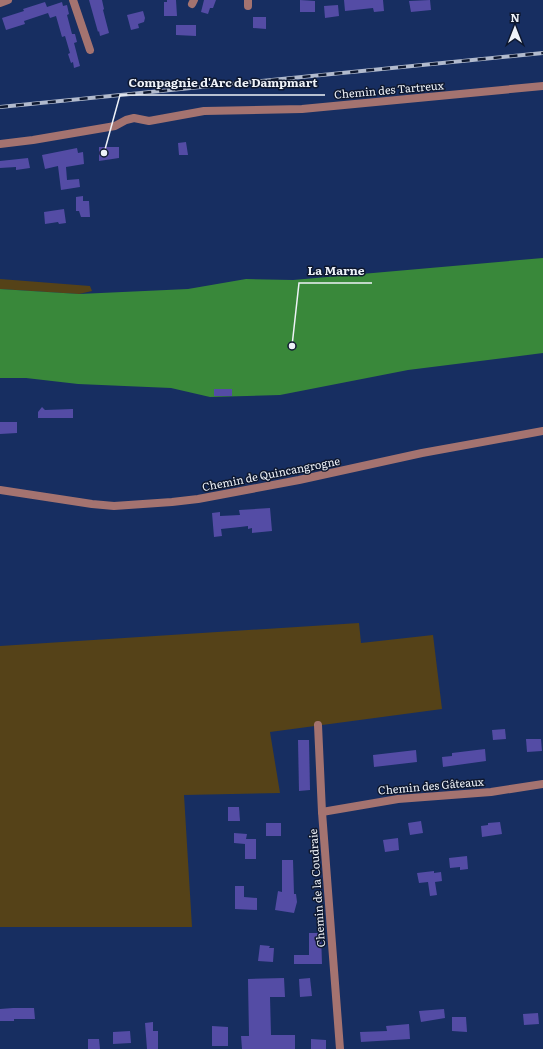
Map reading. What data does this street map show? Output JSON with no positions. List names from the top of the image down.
{
  "streets": {
    "street": [
      "Chemin des Tartreux",
      "Chemin de Quincangrogne",
      "Chemin des Gâteaux",
      "Chemin de la Coudraie"
    ]
  },
  "crossings": [
    ["Chemin des Gâteaux", "Chemin de la Coudraie"]
  ],
  "places": ["Compagnie d'Arc de Dampmart", "La Marne"],
  "north": "top"
}
